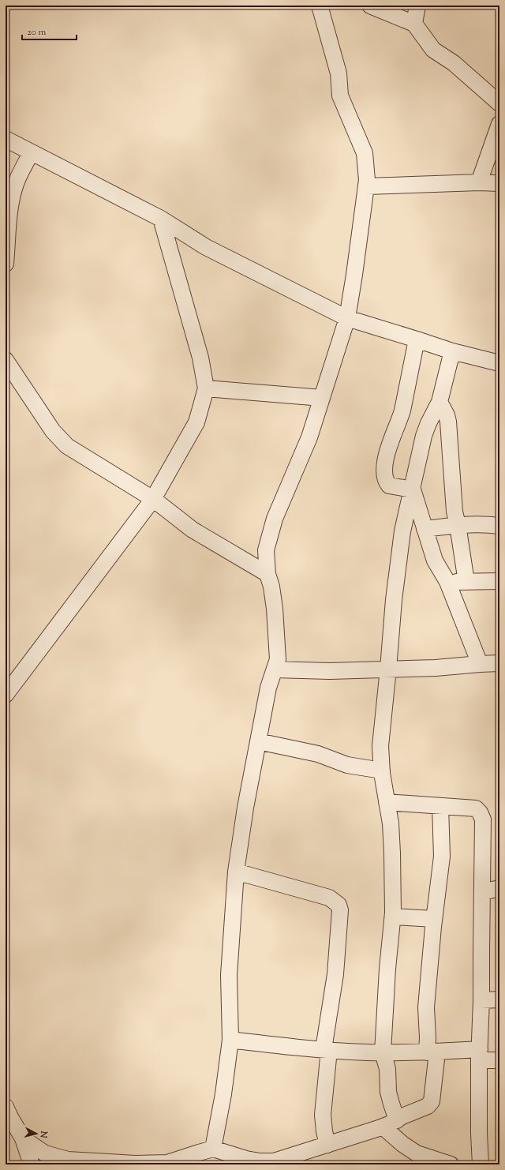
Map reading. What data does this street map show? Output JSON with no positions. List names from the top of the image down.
{
  "scale_bar": "20 m",
  "north": "right"
}
